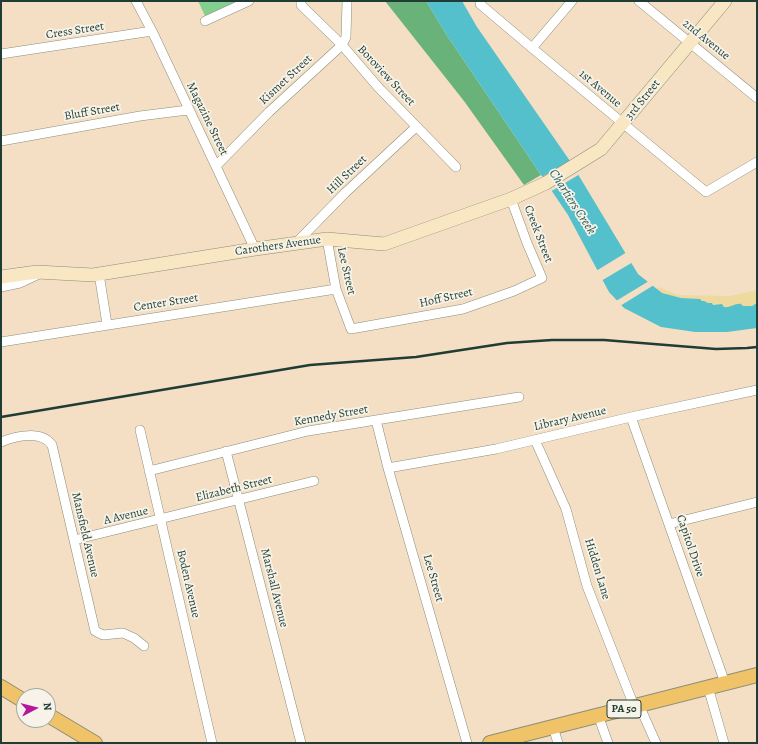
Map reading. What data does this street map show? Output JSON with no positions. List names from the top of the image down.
{
  "streets": {
    "main road": ["PA 50"],
    "street": [
      "Cress Street",
      "2nd Avenue",
      "Boroview Street",
      "Kismet Street",
      "1st Avenue",
      "3rd Street",
      "Bluff Street",
      "Magazine Street",
      "Hill Street",
      "Creek Street",
      "Carothers Avenue",
      "Lee Street",
      "Hoff Street",
      "Center Street",
      "Kennedy Street",
      "Library Avenue",
      "Elizabeth Street",
      "A Avenue",
      "Mansfield Avenue",
      "Capitol Drive",
      "Hidden Lane",
      "Boden Avenue",
      "Marshall Avenue"
    ]
  },
  "crossings": [
    ["Cress Street", "Magazine Street"],
    ["2nd Avenue", "3rd Street"],
    ["Boroview Street", "Kismet Street"],
    ["Boroview Street", "Hill Street"],
    ["Kismet Street", "Magazine Street"],
    ["1st Avenue", "3rd Street"],
    ["3rd Street", "Carothers Avenue"],
    ["Bluff Street", "Magazine Street"],
    ["Magazine Street", "Carothers Avenue"],
    ["Hill Street", "Carothers Avenue"],
    ["Creek Street", "Carothers Avenue"],
    ["Creek Street", "Hoff Street"],
    ["Carothers Avenue", "Lee Street"],
    ["Lee Street", "Hoff Street"],
    ["Lee Street", "Center Street"],
    ["Lee Street", "Kennedy Street"],
    ["Lee Street", "Library Avenue"],
    ["Kennedy Street", "Boden Avenue"],
    ["Kennedy Street", "Marshall Avenue"],
    ["Library Avenue", "Capitol Drive"],
    ["Library Avenue", "Hidden Lane"],
    ["Elizabeth Street", "A Avenue"],
    ["Elizabeth Street", "Boden Avenue"],
    ["Elizabeth Street", "Marshall Avenue"],
    ["A Avenue", "Mansfield Avenue"],
    ["A Avenue", "Boden Avenue"],
    ["Capitol Drive", "PA 50"],
    ["Hidden Lane", "PA 50"]
  ],
  "water": ["Chartiers Creek"],
  "north": "right"
}
